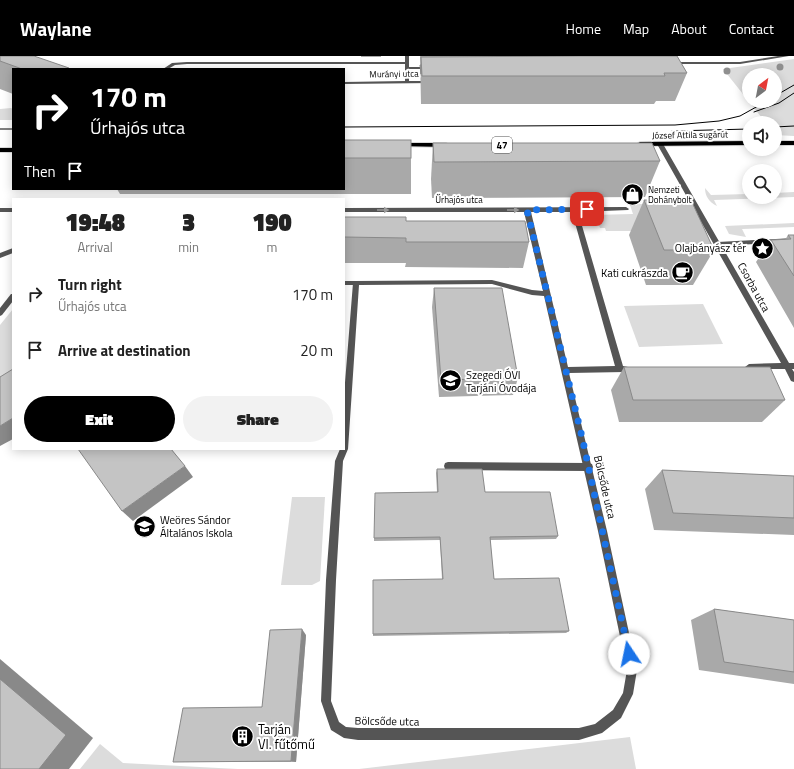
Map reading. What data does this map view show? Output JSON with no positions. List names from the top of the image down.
{
  "streets": {
    "main road": ["József Attila sugárút"],
    "street": [
      "Murányi utca",
      "Űrhajós utca",
      "Csorba utca",
      "Bölcsőde utca"
    ]
  },
  "crossings": [
    ["József Attila sugárút", "Csorba utca"],
    ["Űrhajós utca", "Bölcsőde utca"]
  ],
  "one_way": ["Űrhajós utca"],
  "places": {
    "shop": ["Nemzeti Dohánybolt"],
    "place": ["Olajbányász tér"],
    "cafe": ["Kati cukrászda"],
    "school or university": ["Szegedi ÓVI Tarjáni Óvodája", "Weöres Sándor Általános Iskola"],
    "building": ["Tarján VI. fűtőmű"]
  },
  "north": "top right",
  "page": {
    "header": "Waylane",
    "nav": [
      "Home",
      "Map",
      "About",
      "Contact"
    ],
    "turn": ["170 m", "Űrhajós utca"],
    "then": "Then",
    "eta": [
      "19:48",
      "Arrival",
      "3",
      "min",
      "190",
      "m"
    ],
    "list": [
      {
        "name": "Turn right",
        "note": "Űrhajós utca",
        "value": "170 m"
      },
      {
        "name": "Arrive at destination",
        "value": "20 m"
      }
    ],
    "buttons": ["Exit", "Share"]
  }
}
